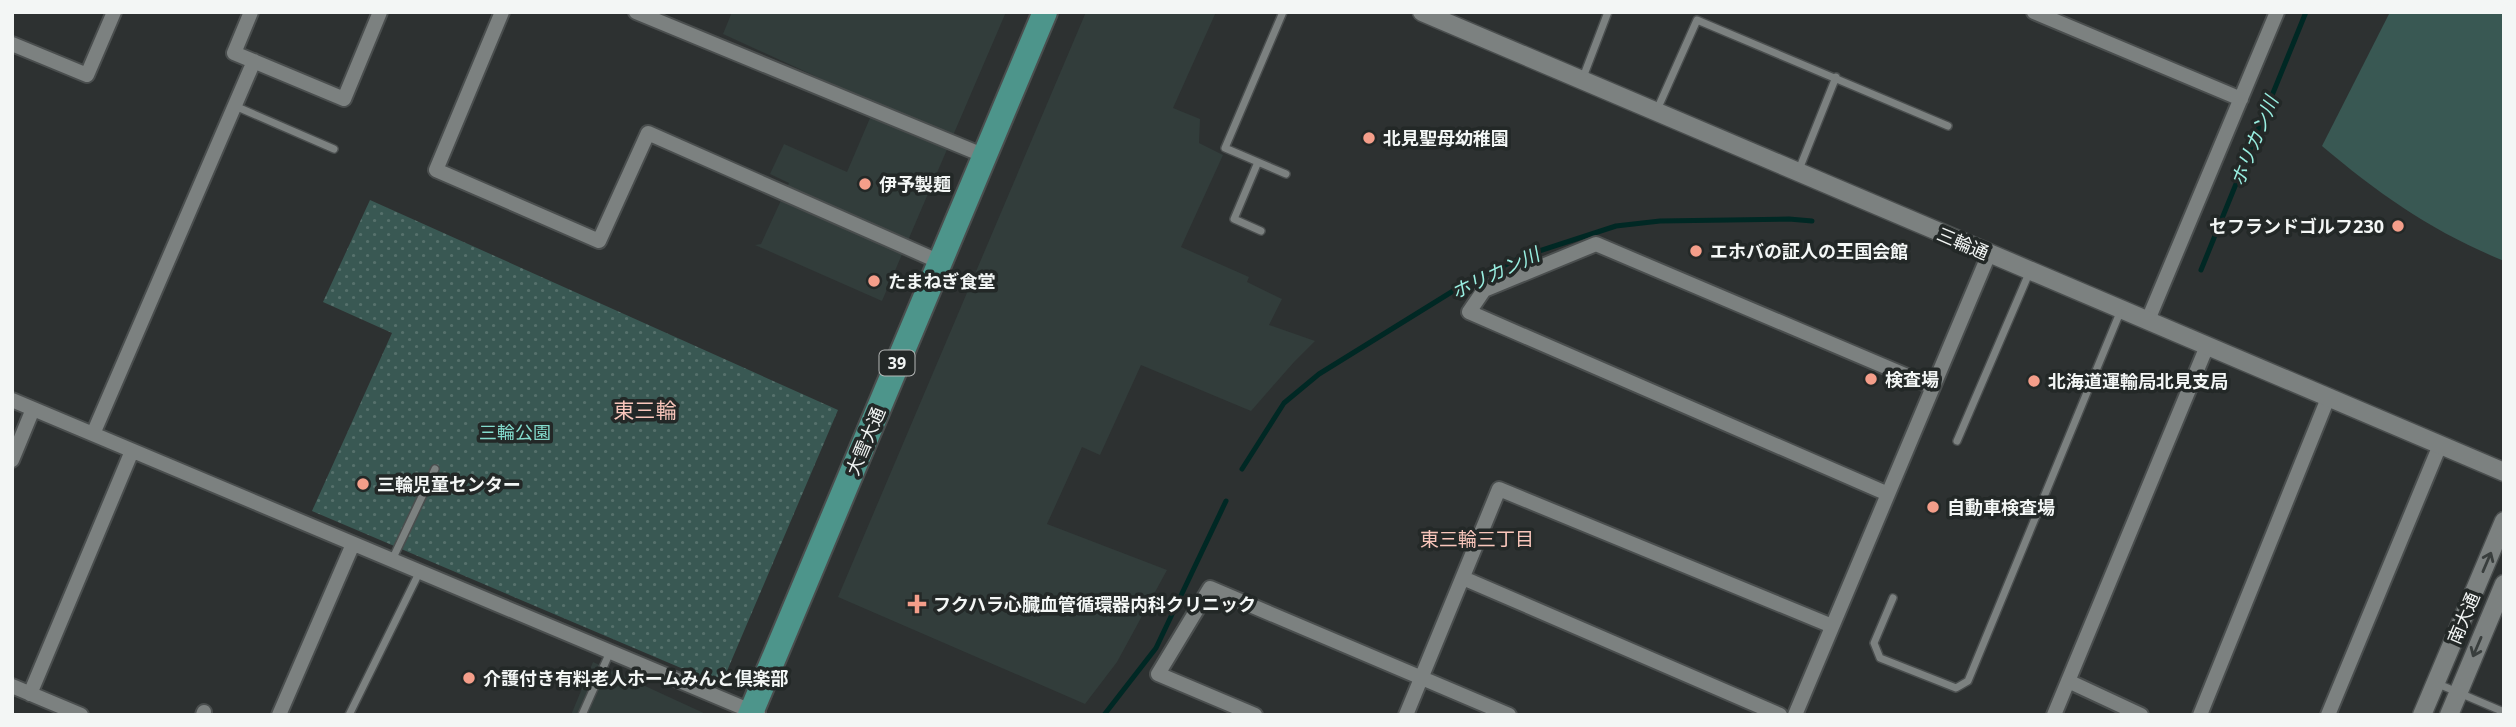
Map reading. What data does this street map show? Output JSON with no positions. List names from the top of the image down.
{
  "streets": {
    "highway": ["39", "大雪大通"],
    "street": ["三輪通", "南大通"]
  },
  "districts": ["東三輪", "東三輪三丁目"],
  "water": ["ホリカン川"],
  "parks": ["三輪公園"],
  "places": {
    "other": [
      "北見聖母幼稚園",
      "伊予製麺",
      "セフランドゴルフ230",
      "エホバの証人の王国会館",
      "たまねぎ食堂",
      "検査場",
      "北海道運輸局北見支局",
      "三輪児童センター",
      "自動車検査場",
      "介護付き有料老人ホームみんと倶楽部"
    ],
    "health": ["フクハラ心臓血管循環器内科クリニック"]
  }
}
